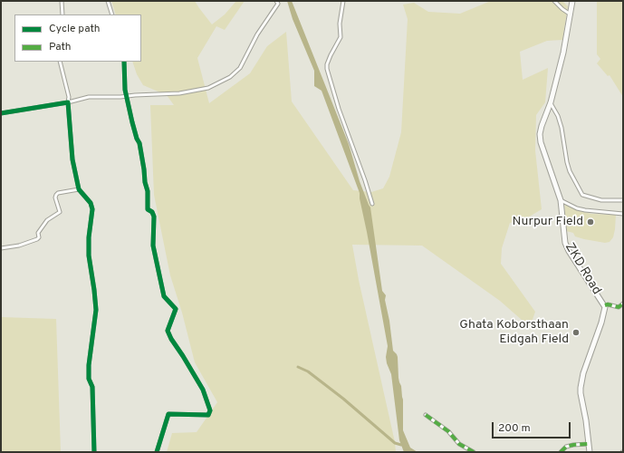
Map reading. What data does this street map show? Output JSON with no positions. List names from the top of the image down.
{
  "streets": {
    "main road": ["ZKD Road"]
  },
  "places": ["Nurpur Field", "Ghata Koborsthaan Eidgah Field"],
  "legend": ["Cycle path", "Path"],
  "scale_bar": "200 m"
}
